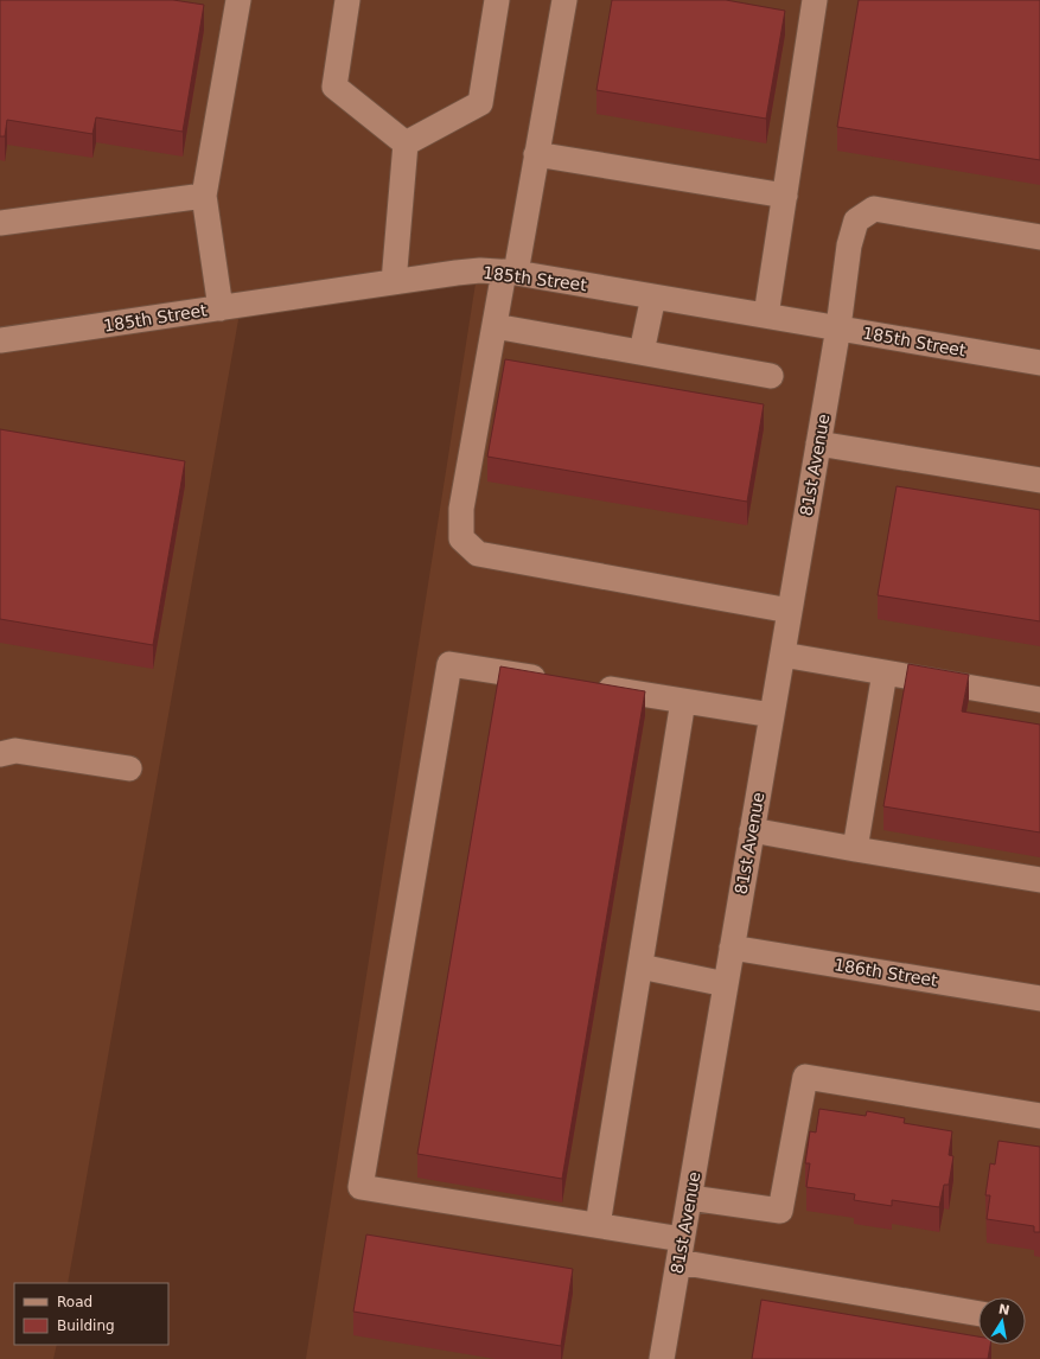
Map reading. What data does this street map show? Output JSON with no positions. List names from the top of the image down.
{
  "streets": {
    "street": ["185th Street", "81st Avenue", "186th Street"]
  },
  "crossings": [
    ["185th Street", "81st Avenue"],
    ["81st Avenue", "186th Street"]
  ],
  "legend": ["Road", "Building"],
  "north": "top"
}
